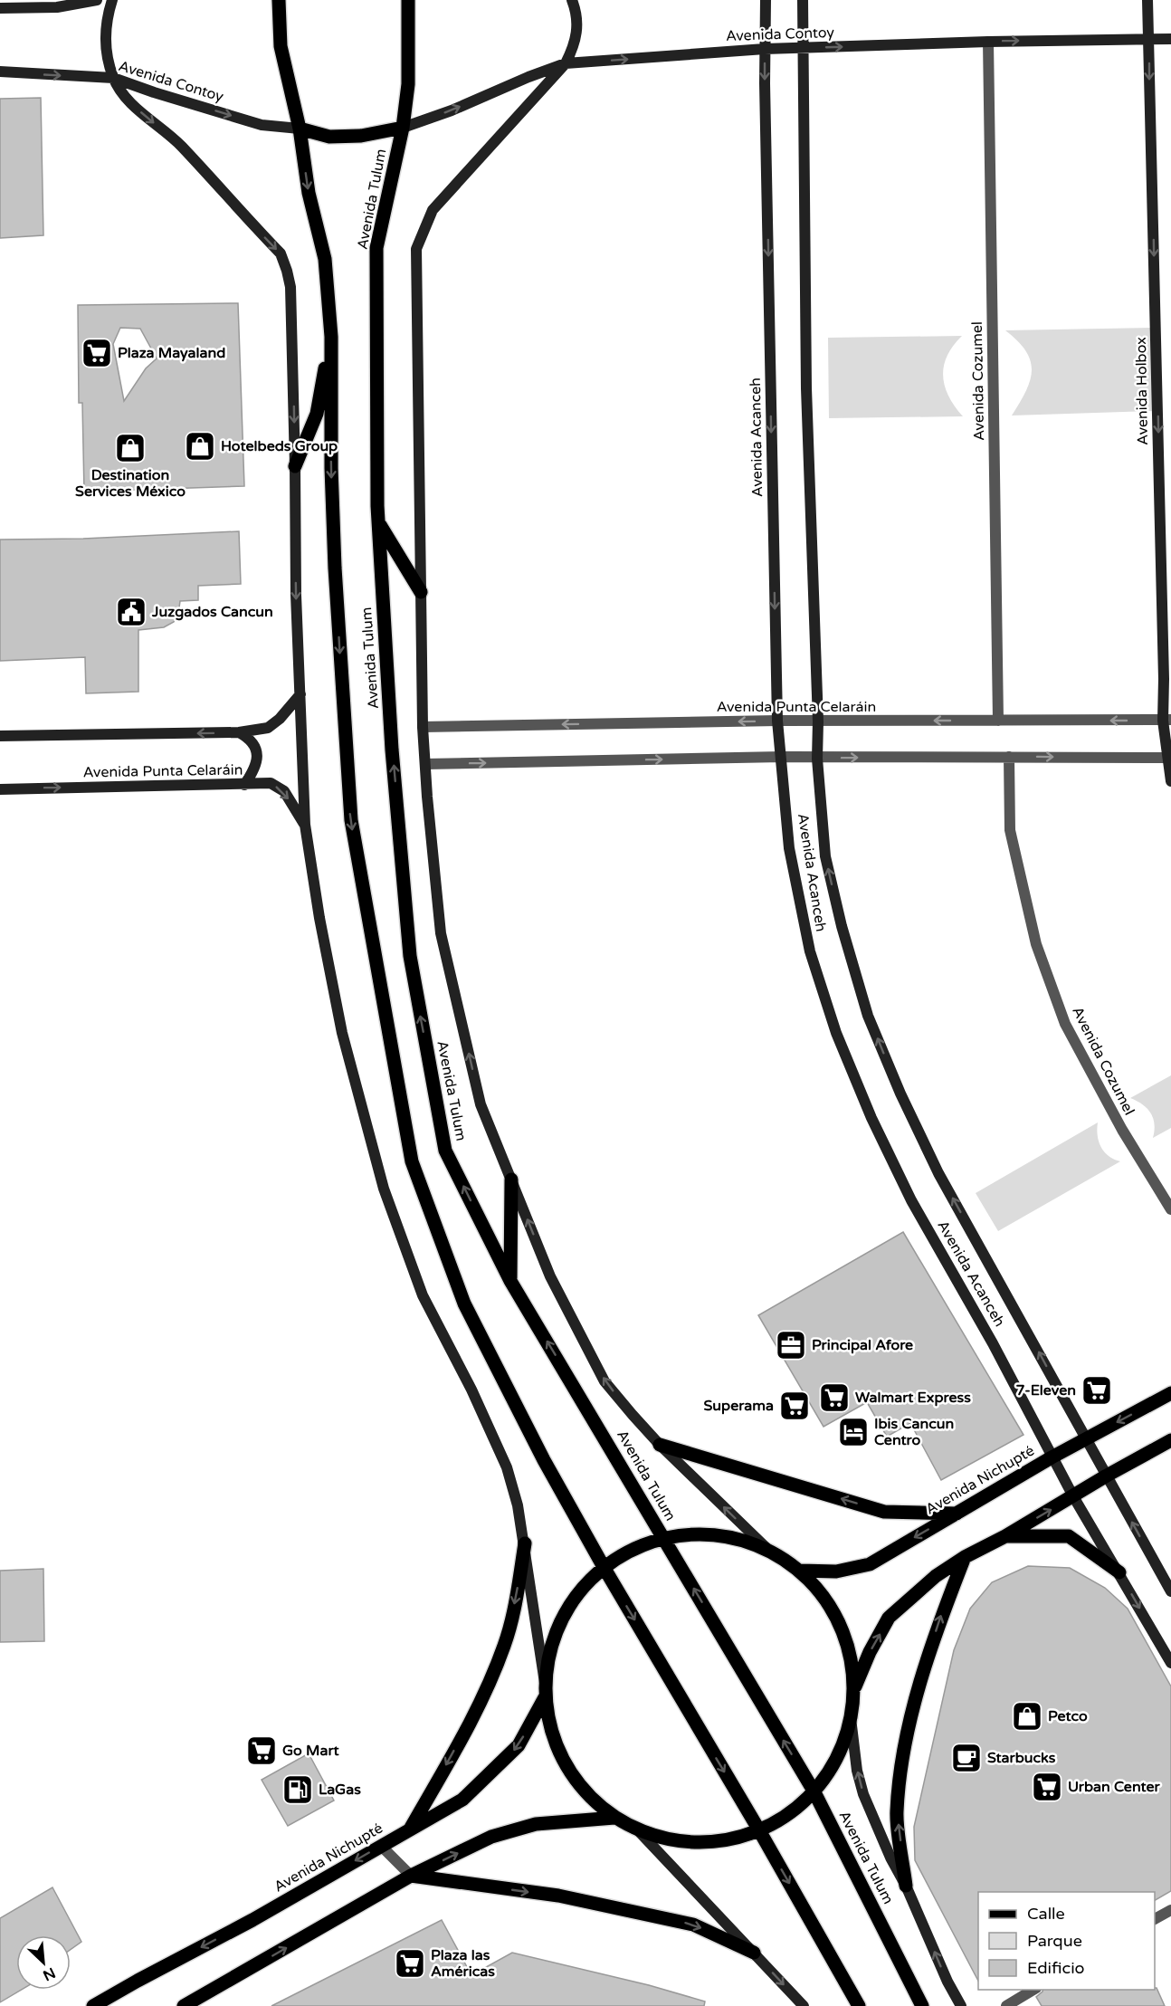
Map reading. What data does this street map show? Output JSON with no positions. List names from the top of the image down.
{
  "streets": {
    "main road": ["Avenida Tulum", "Avenida Nichupté"],
    "street": [
      "Avenida Contoy",
      "Avenida Cozumel",
      "Avenida Holbox",
      "Avenida Acanceh",
      "Avenida Punta Celaráin"
    ]
  },
  "crossings": [
    ["Avenida Contoy", "Avenida Tulum"],
    ["Avenida Contoy", "Avenida Cozumel"],
    ["Avenida Contoy", "Avenida Holbox"],
    ["Avenida Contoy", "Avenida Acanceh"],
    ["Avenida Tulum", "Avenida Punta Celaráin"],
    ["Avenida Cozumel", "Avenida Punta Celaráin"],
    ["Avenida Holbox", "Avenida Punta Celaráin"],
    ["Avenida Acanceh", "Avenida Punta Celaráin"],
    ["Avenida Acanceh", "Avenida Nichupté"]
  ],
  "one_way": ["Avenida Contoy", "Avenida Holbox"],
  "places": {
    "supermarket": [
      "Plaza Mayaland",
      "7-Eleven",
      "Walmart Express",
      "Superama",
      "Go Mart",
      "Urban Center",
      "Plaza las Américas"
    ],
    "shop": ["Hotelbeds Group", "Destination Services México", "Petco"],
    "public building": ["Juzgados Cancun"],
    "office": ["Principal Afore"],
    "hotel": ["Ibis Cancun Centro"],
    "cafe": ["Starbucks"],
    "fuel station": ["LaGas"]
  },
  "legend": ["Calle", "Parque", "Edificio"],
  "north": "bottom right"
}
